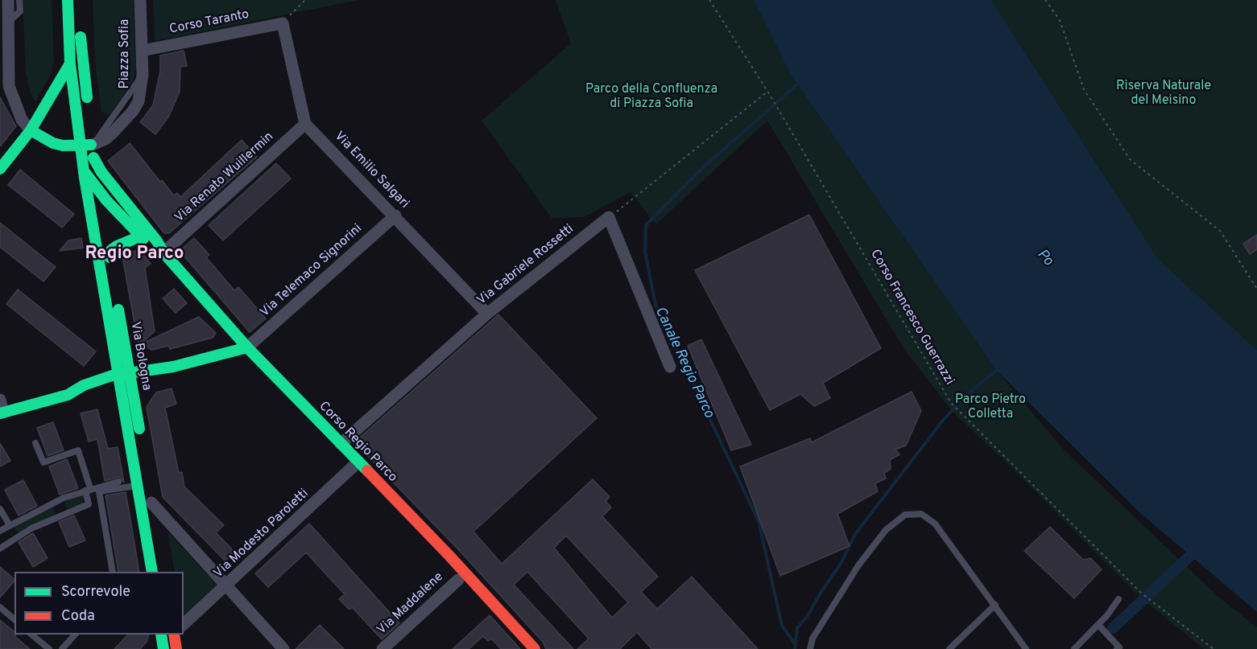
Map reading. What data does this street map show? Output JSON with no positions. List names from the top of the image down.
{
  "streets": {
    "street": [
      "Corso Taranto",
      "Piazza Sofia",
      "Via Emilio Salgari",
      "Via Renato Wuillermin",
      "Via Gabriele Rossetti",
      "Via Telemaco Signorini",
      "Via Bologna",
      "Corso Regio Parco",
      "Via Modesto Paroletti",
      "Via Maddalene"
    ],
    "path": ["Corso Francesco Guerrazzi"]
  },
  "crossings": [
    ["Corso Taranto", "Piazza Sofia"],
    ["Piazza Sofia", "Via Bologna"],
    ["Via Emilio Salgari", "Via Renato Wuillermin"],
    ["Via Emilio Salgari", "Via Gabriele Rossetti"],
    ["Via Emilio Salgari", "Via Telemaco Signorini"],
    ["Via Renato Wuillermin", "Corso Regio Parco"],
    ["Via Gabriele Rossetti", "Corso Regio Parco"],
    ["Via Telemaco Signorini", "Corso Regio Parco"],
    ["Via Bologna", "Corso Regio Parco"],
    ["Corso Regio Parco", "Via Modesto Paroletti"]
  ],
  "districts": ["Regio Parco"],
  "water": ["Po", "Canale Regio Parco"],
  "parks": ["Riserva Naturale del Meisino", "Parco della Confluenza di Piazza Sofia", "Parco Pietro Colletta"],
  "legend": ["Scorrevole", "Coda"]
}
